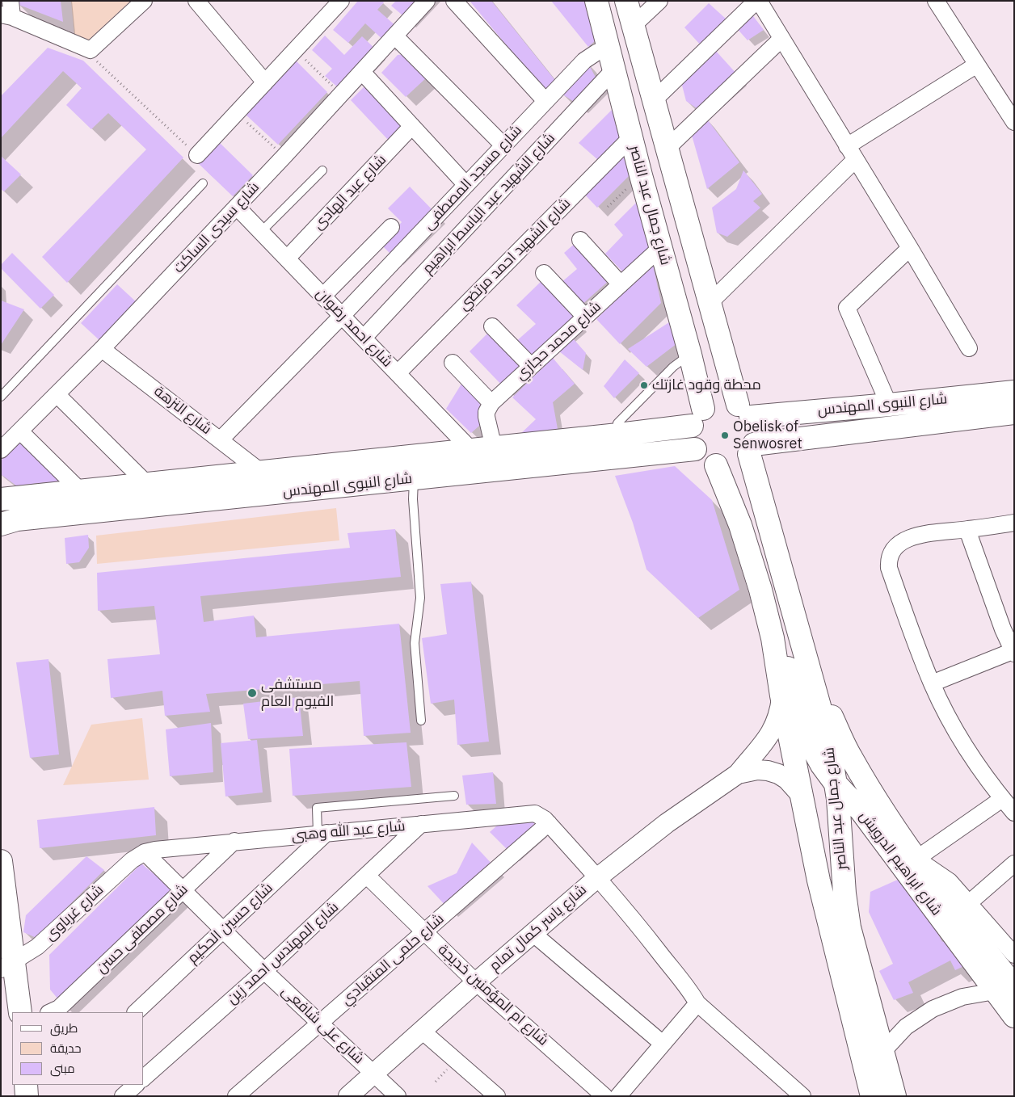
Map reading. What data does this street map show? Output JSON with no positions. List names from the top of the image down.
{
  "streets": {
    "main road": ["شارع جمال عبد الناصر", "شارع النبوى المهندس", "شارع ابراهيم الدرويش"],
    "street": [
      "شارع مسجد المصطفى",
      "شارع عبد الهادى",
      "شارع الشهيد عبد الباسط ابراهيم",
      "شارع سيدى الساكت",
      "شارع الشهيد احمد مرتضي",
      "شارع احمد رضوان",
      "شارع محمد حجازي",
      "شارع النزهة",
      "شارع عبد الله وهبى",
      "شارع غرباوى",
      "شارع حسين الحكيم",
      "شارع ياسر كمال تمام",
      "شارع مصطفى حسن",
      "شارع المهندس احمد زين",
      "شارع حلمى المنقبادي",
      "شارع ام المؤمنين خديجة",
      "شارع على شافعى"
    ]
  },
  "crossings": [
    ["شارع مسجد المصطفى", "شارع جمال عبد الناصر"],
    ["شارع مسجد المصطفى", "شارع احمد رضوان"],
    ["شارع مسجد المصطفى", "شارع النزهة"],
    ["شارع عبد الهادى", "شارع احمد رضوان"],
    ["شارع الشهيد عبد الباسط ابراهيم", "شارع جمال عبد الناصر"],
    ["شارع الشهيد عبد الباسط ابراهيم", "شارع احمد رضوان"],
    ["شارع جمال عبد الناصر", "شارع الشهيد احمد مرتضي"],
    ["شارع جمال عبد الناصر", "شارع محمد حجازي"],
    ["شارع جمال عبد الناصر", "شارع النبوى المهندس"],
    ["شارع جمال عبد الناصر", "شارع ابراهيم الدرويش"],
    ["شارع جمال عبد الناصر", "شارع ياسر كمال تمام"],
    ["شارع سيدى الساكت", "شارع احمد رضوان"],
    ["شارع سيدى الساكت", "شارع النزهة"],
    ["شارع الشهيد احمد مرتضي", "شارع احمد رضوان"],
    ["شارع احمد رضوان", "شارع النبوى المهندس"],
    ["شارع النبوى المهندس", "شارع النزهة"],
    ["شارع عبد الله وهبى", "شارع غرباوى"],
    ["شارع عبد الله وهبى", "شارع حسين الحكيم"],
    ["شارع عبد الله وهبى", "شارع ياسر كمال تمام"],
    ["شارع عبد الله وهبى", "شارع مصطفى حسن"],
    ["شارع عبد الله وهبى", "شارع المهندس احمد زين"],
    ["شارع عبد الله وهبى", "شارع حلمى المنقبادي"],
    ["شارع عبد الله وهبى", "شارع على شافعى"],
    ["شارع غرباوى", "شارع على شافعى"],
    ["شارع حسين الحكيم", "شارع على شافعى"],
    ["شارع ياسر كمال تمام", "شارع ام المؤمنين خديجة"],
    ["شارع ياسر كمال تمام", "شارع على شافعى"],
    ["شارع مصطفى حسن", "شارع على شافعى"],
    ["شارع المهندس احمد زين", "شارع ام المؤمنين خديجة"],
    ["شارع المهندس احمد زين", "شارع على شافعى"],
    ["شارع حلمى المنقبادي", "شارع ام المؤمنين خديجة"],
    ["شارع حلمى المنقبادي", "شارع على شافعى"]
  ],
  "places": ["محطة وقود غازتك", "Obelisk of Senwosret", "مستشفى الفيوم العام"],
  "legend": ["طريق", "حديقة", "مبنى"]
}
